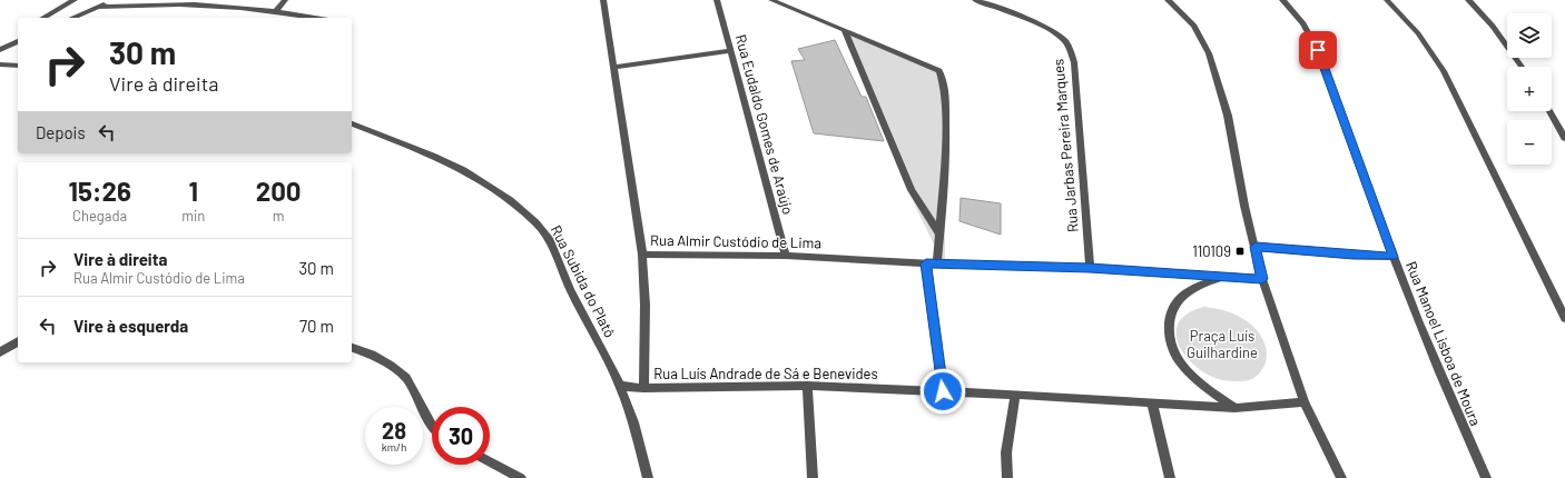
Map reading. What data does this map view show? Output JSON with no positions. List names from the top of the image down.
{
  "streets": {
    "street": [
      "Rua Eudaldo Gomes de Araújo",
      "Rua Jarbas Pereira Marques",
      "Rua Almir Custódio de Lima",
      "Rua Subida do Platô",
      "Rua Manoel Lisboa de Moura",
      "Rua Luís Andrade de Sá e Benevides"
    ]
  },
  "crossings": [
    ["Rua Eudaldo Gomes de Araújo", "Rua Almir Custódio de Lima"],
    ["Rua Jarbas Pereira Marques", "Rua Almir Custódio de Lima"],
    ["Rua Subida do Platô", "Rua Luís Andrade de Sá e Benevides"]
  ],
  "parks": ["Praça Luís Guilhardine"],
  "places": {
    "transit": ["110109"]
  },
  "page": {
    "map_buttons": ["+", "−"],
    "turn": ["30 m", "Vire à direita"],
    "then": "Depois",
    "eta": [
      "15:26",
      "Chegada",
      "1",
      "min",
      "200",
      "m"
    ],
    "list": [
      {
        "name": "Vire à direita",
        "note": "Rua Almir Custódio de Lima",
        "value": "30 m"
      },
      {
        "name": "Vire à esquerda",
        "value": "70 m"
      }
    ],
    "speed": "28 km/h",
    "limit": "30"
  }
}
